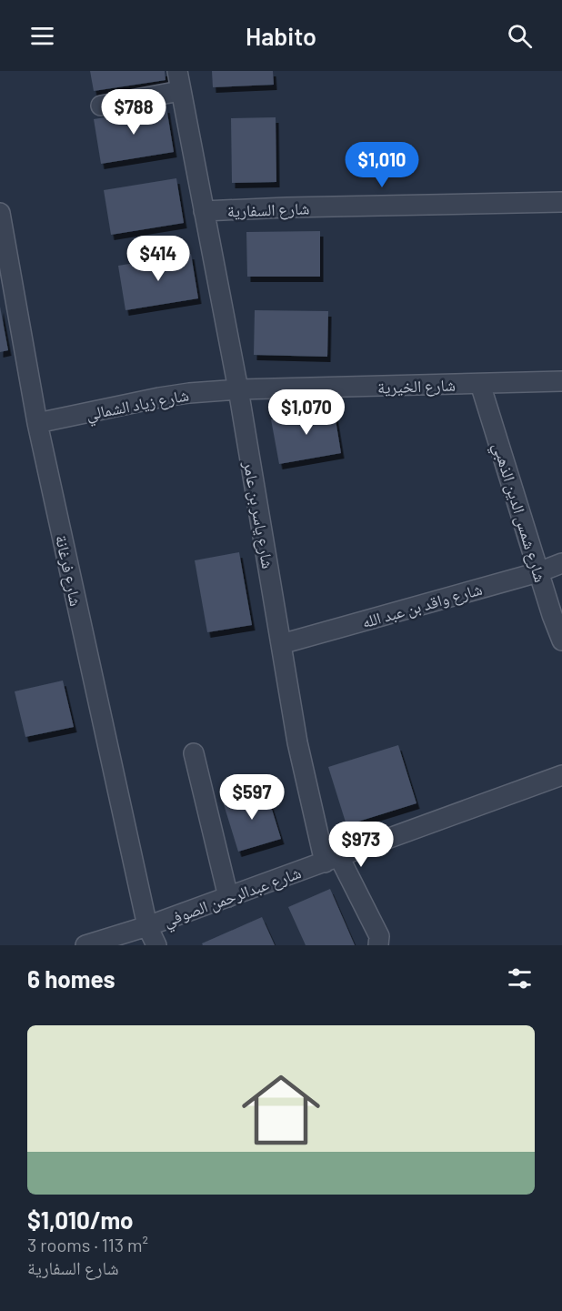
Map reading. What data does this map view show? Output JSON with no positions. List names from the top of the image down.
{
  "streets": {
    "street": [
      "شارع السفارية",
      "شارع الخيرية",
      "شارع زياد الشمالي",
      "شارع شمس الدين الذهبي",
      "شارع ياسر بن عامر",
      "شارع فرغانة",
      "شارع واقد بن عبد الله",
      "شارع عبدالرحمن الصوفي"
    ]
  },
  "crossings": [
    ["شارع السفارية", "شارع ياسر بن عامر"],
    ["شارع الخيرية", "شارع زياد الشمالي"],
    ["شارع الخيرية", "شارع شمس الدين الذهبي"],
    ["شارع الخيرية", "شارع ياسر بن عامر"],
    ["شارع زياد الشمالي", "شارع ياسر بن عامر"],
    ["شارع زياد الشمالي", "شارع فرغانة"],
    ["شارع شمس الدين الذهبي", "شارع واقد بن عبد الله"],
    ["شارع ياسر بن عامر", "شارع واقد بن عبد الله"],
    ["شارع ياسر بن عامر", "شارع عبدالرحمن الصوفي"],
    ["شارع فرغانة", "شارع عبدالرحمن الصوفي"]
  ],
  "page": {
    "header": "Habito",
    "price": [
      "$788",
      "$1,010",
      "$414",
      "$1,070",
      "$597",
      "$973"
    ],
    "heading": "6 homes",
    "list": [
      {
        "name": "$1,010/mo",
        "note": "3 rooms · 113 m² · شارع السفارية"
      }
    ]
  }
}
